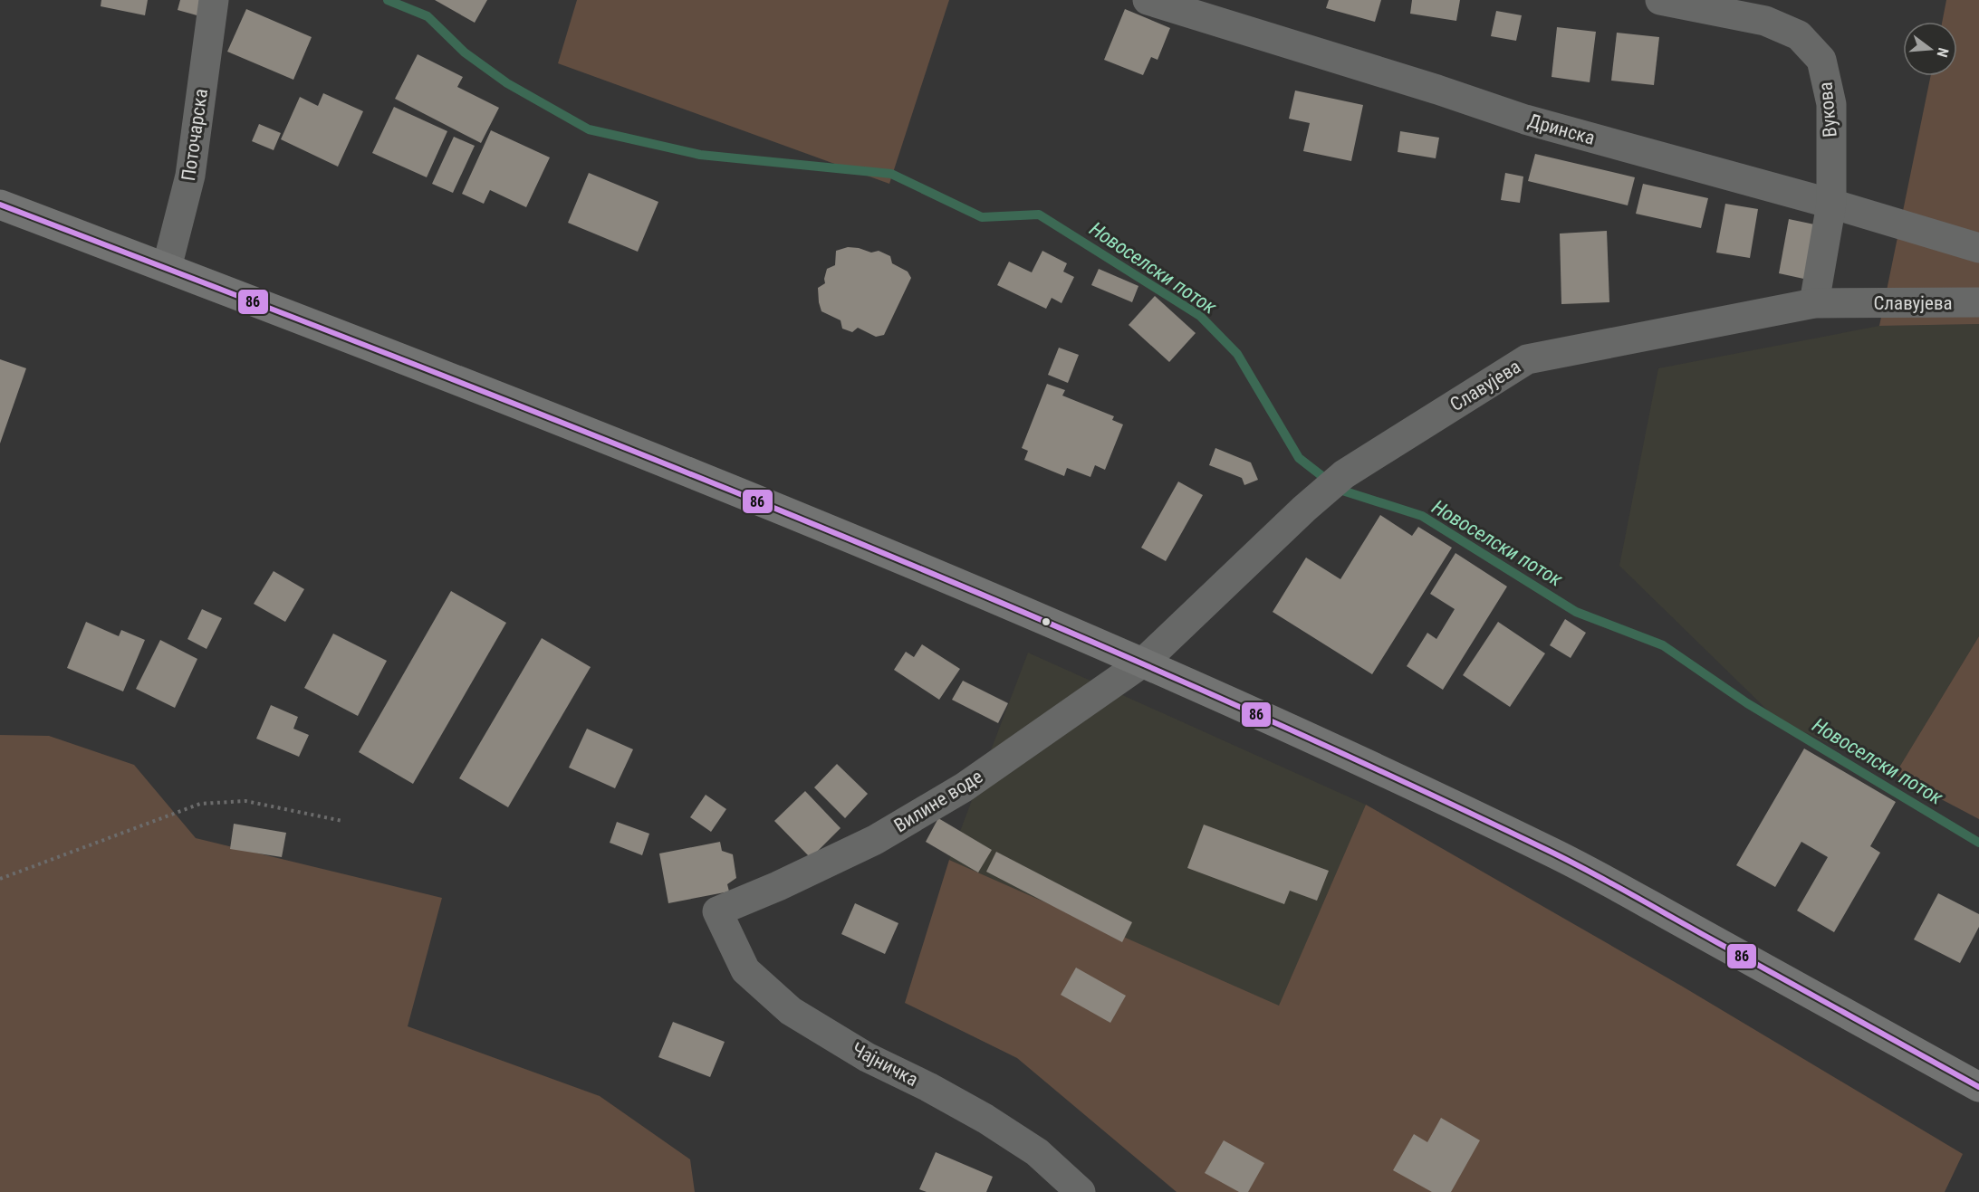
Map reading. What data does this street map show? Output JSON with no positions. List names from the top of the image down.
{
  "streets": {
    "street": [
      "Вукова",
      "Дринска",
      "Поточарска",
      "Славујева",
      "Вилине воде",
      "Чајничка"
    ]
  },
  "crossings": [
    ["Вукова", "Дринска"],
    ["Вукова", "Славујева"],
    ["Славујева", "Вилине воде"],
    ["Вилине воде", "Чајничка"]
  ],
  "water": ["Новоселски поток"],
  "lines": ["transit line 86"],
  "north": "right"
}
